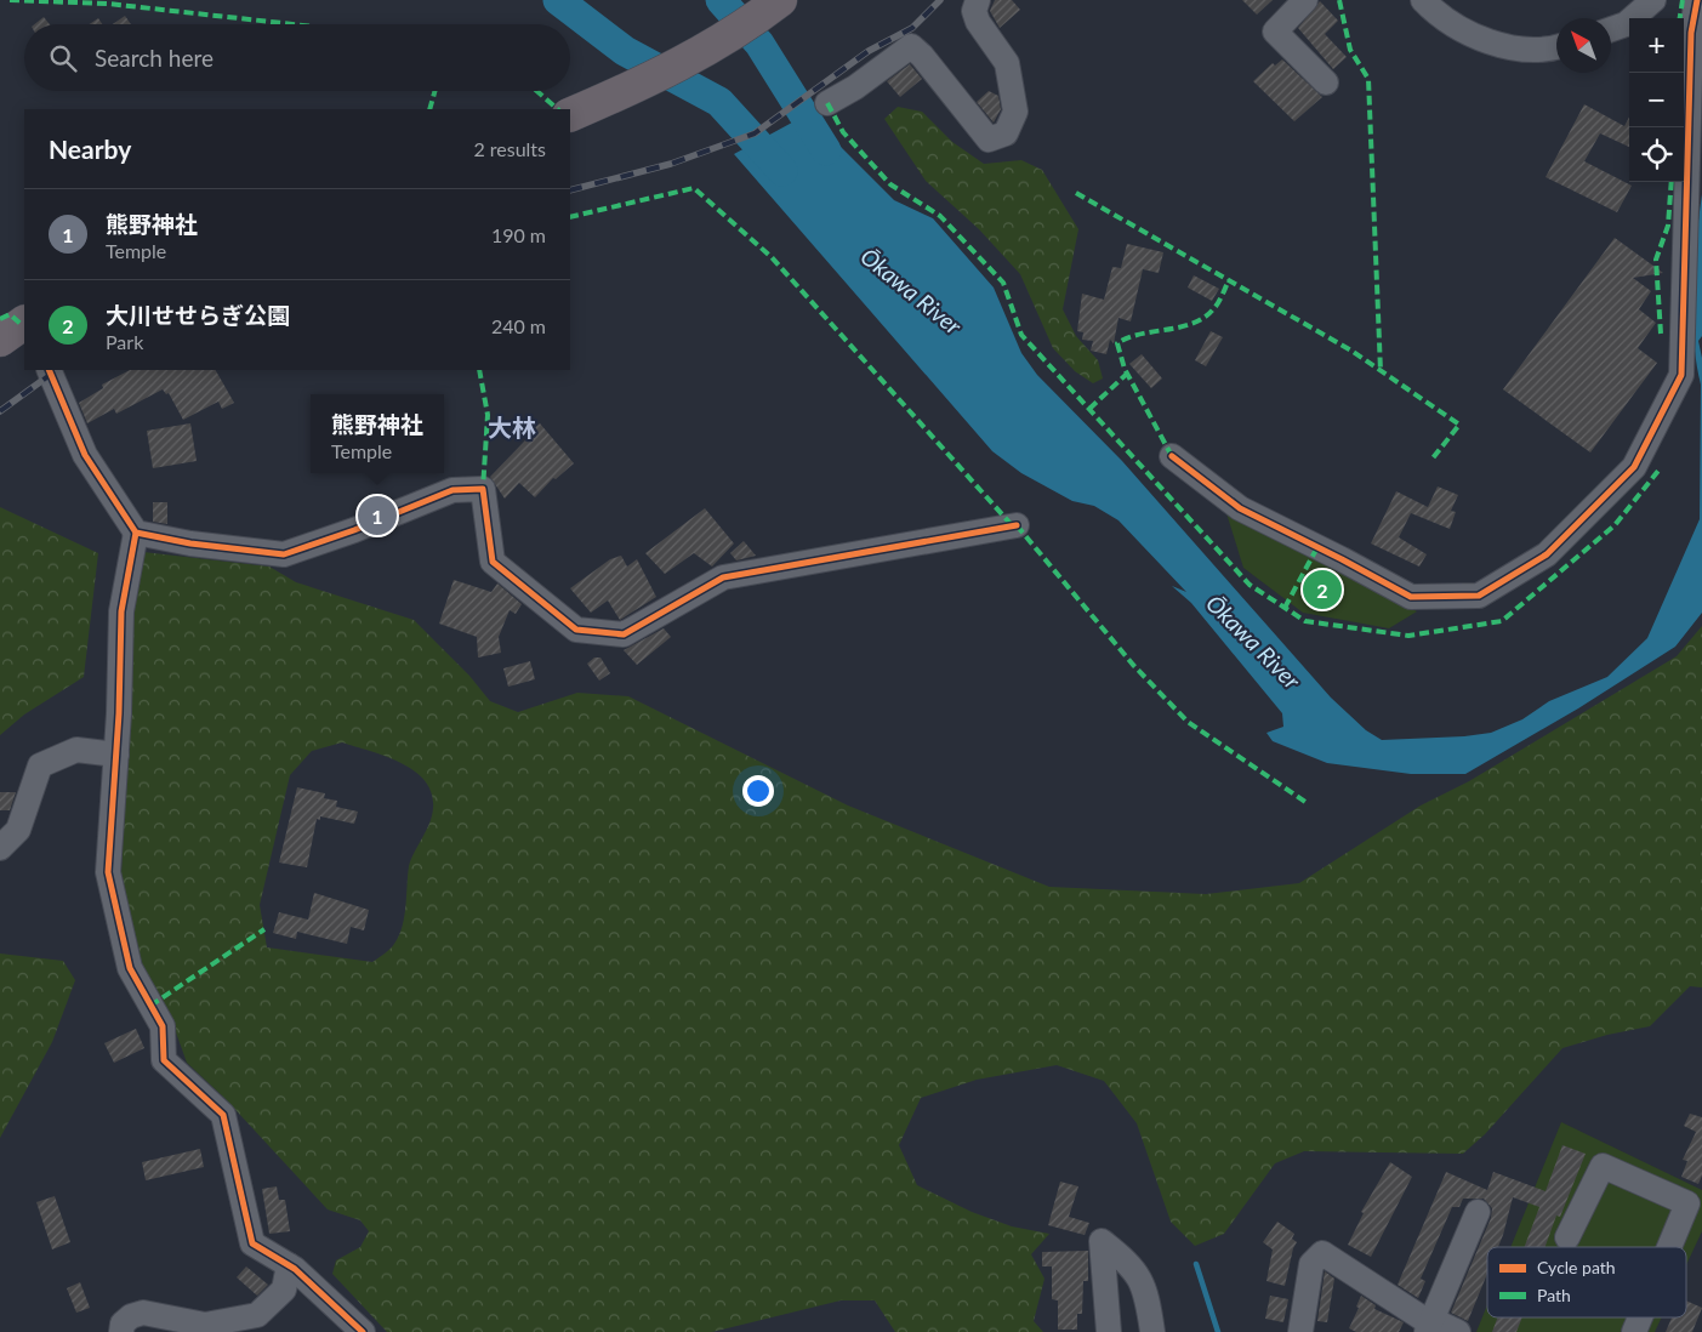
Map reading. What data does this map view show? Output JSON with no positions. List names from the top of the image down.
{
  "districts": ["大林"],
  "water": ["Ōkawa River"],
  "legend": ["Cycle path", "Path"],
  "north": "top left",
  "page": {
    "map_buttons": ["+", "−"],
    "search": "Search here",
    "heading": ["Nearby", "2 results"],
    "list": [
      {
        "mark": "1",
        "name": "熊野神社",
        "note": "Temple",
        "value": "190 m"
      },
      {
        "mark": "2",
        "name": "大川せせらぎ公園",
        "note": "Park",
        "value": "240 m"
      }
    ],
    "popup": ["熊野神社", "Temple"],
    "pins": ["1", "2"]
  }
}
